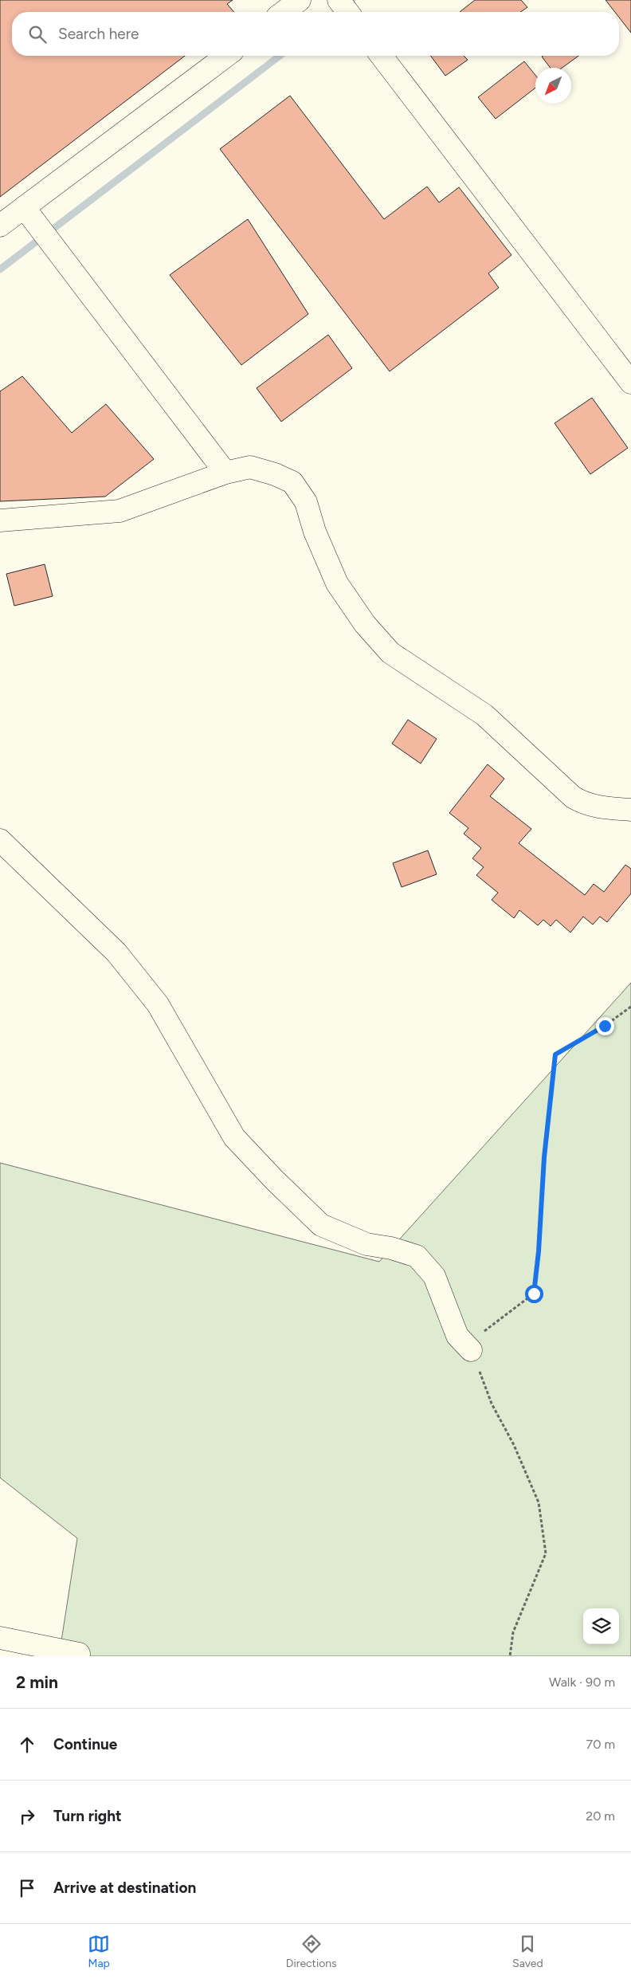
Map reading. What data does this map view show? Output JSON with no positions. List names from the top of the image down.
{
  "north": "bottom left",
  "page": {
    "search": "Search here",
    "heading": ["2 min", "Walk · 90 m"],
    "list": [
      ["Continue", "70 m"],
      ["Turn right", "20 m"],
      "Arrive at destination"
    ],
    "nav": ["Map", "Directions", "Saved"]
  }
}
